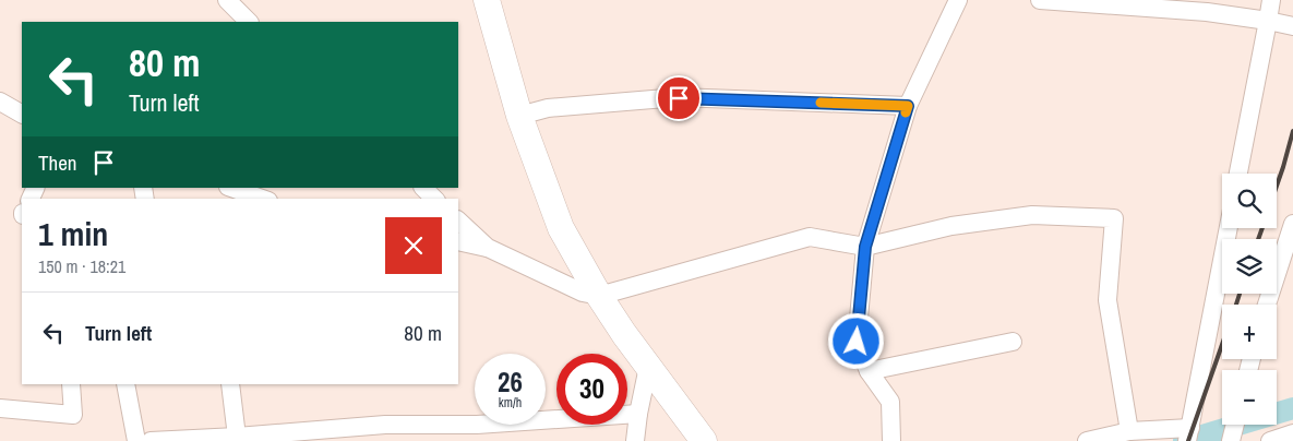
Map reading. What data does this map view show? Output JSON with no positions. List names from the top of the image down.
{
  "page": {
    "turn": ["80 m", "Turn left"],
    "then": "Then",
    "map_buttons": ["+", "−"],
    "heading": ["1 min", "150 m · 18:21"],
    "list": [
      {
        "name": "Turn left",
        "value": "80 m"
      }
    ],
    "speed": "26 km/h",
    "limit": "30"
  }
}
